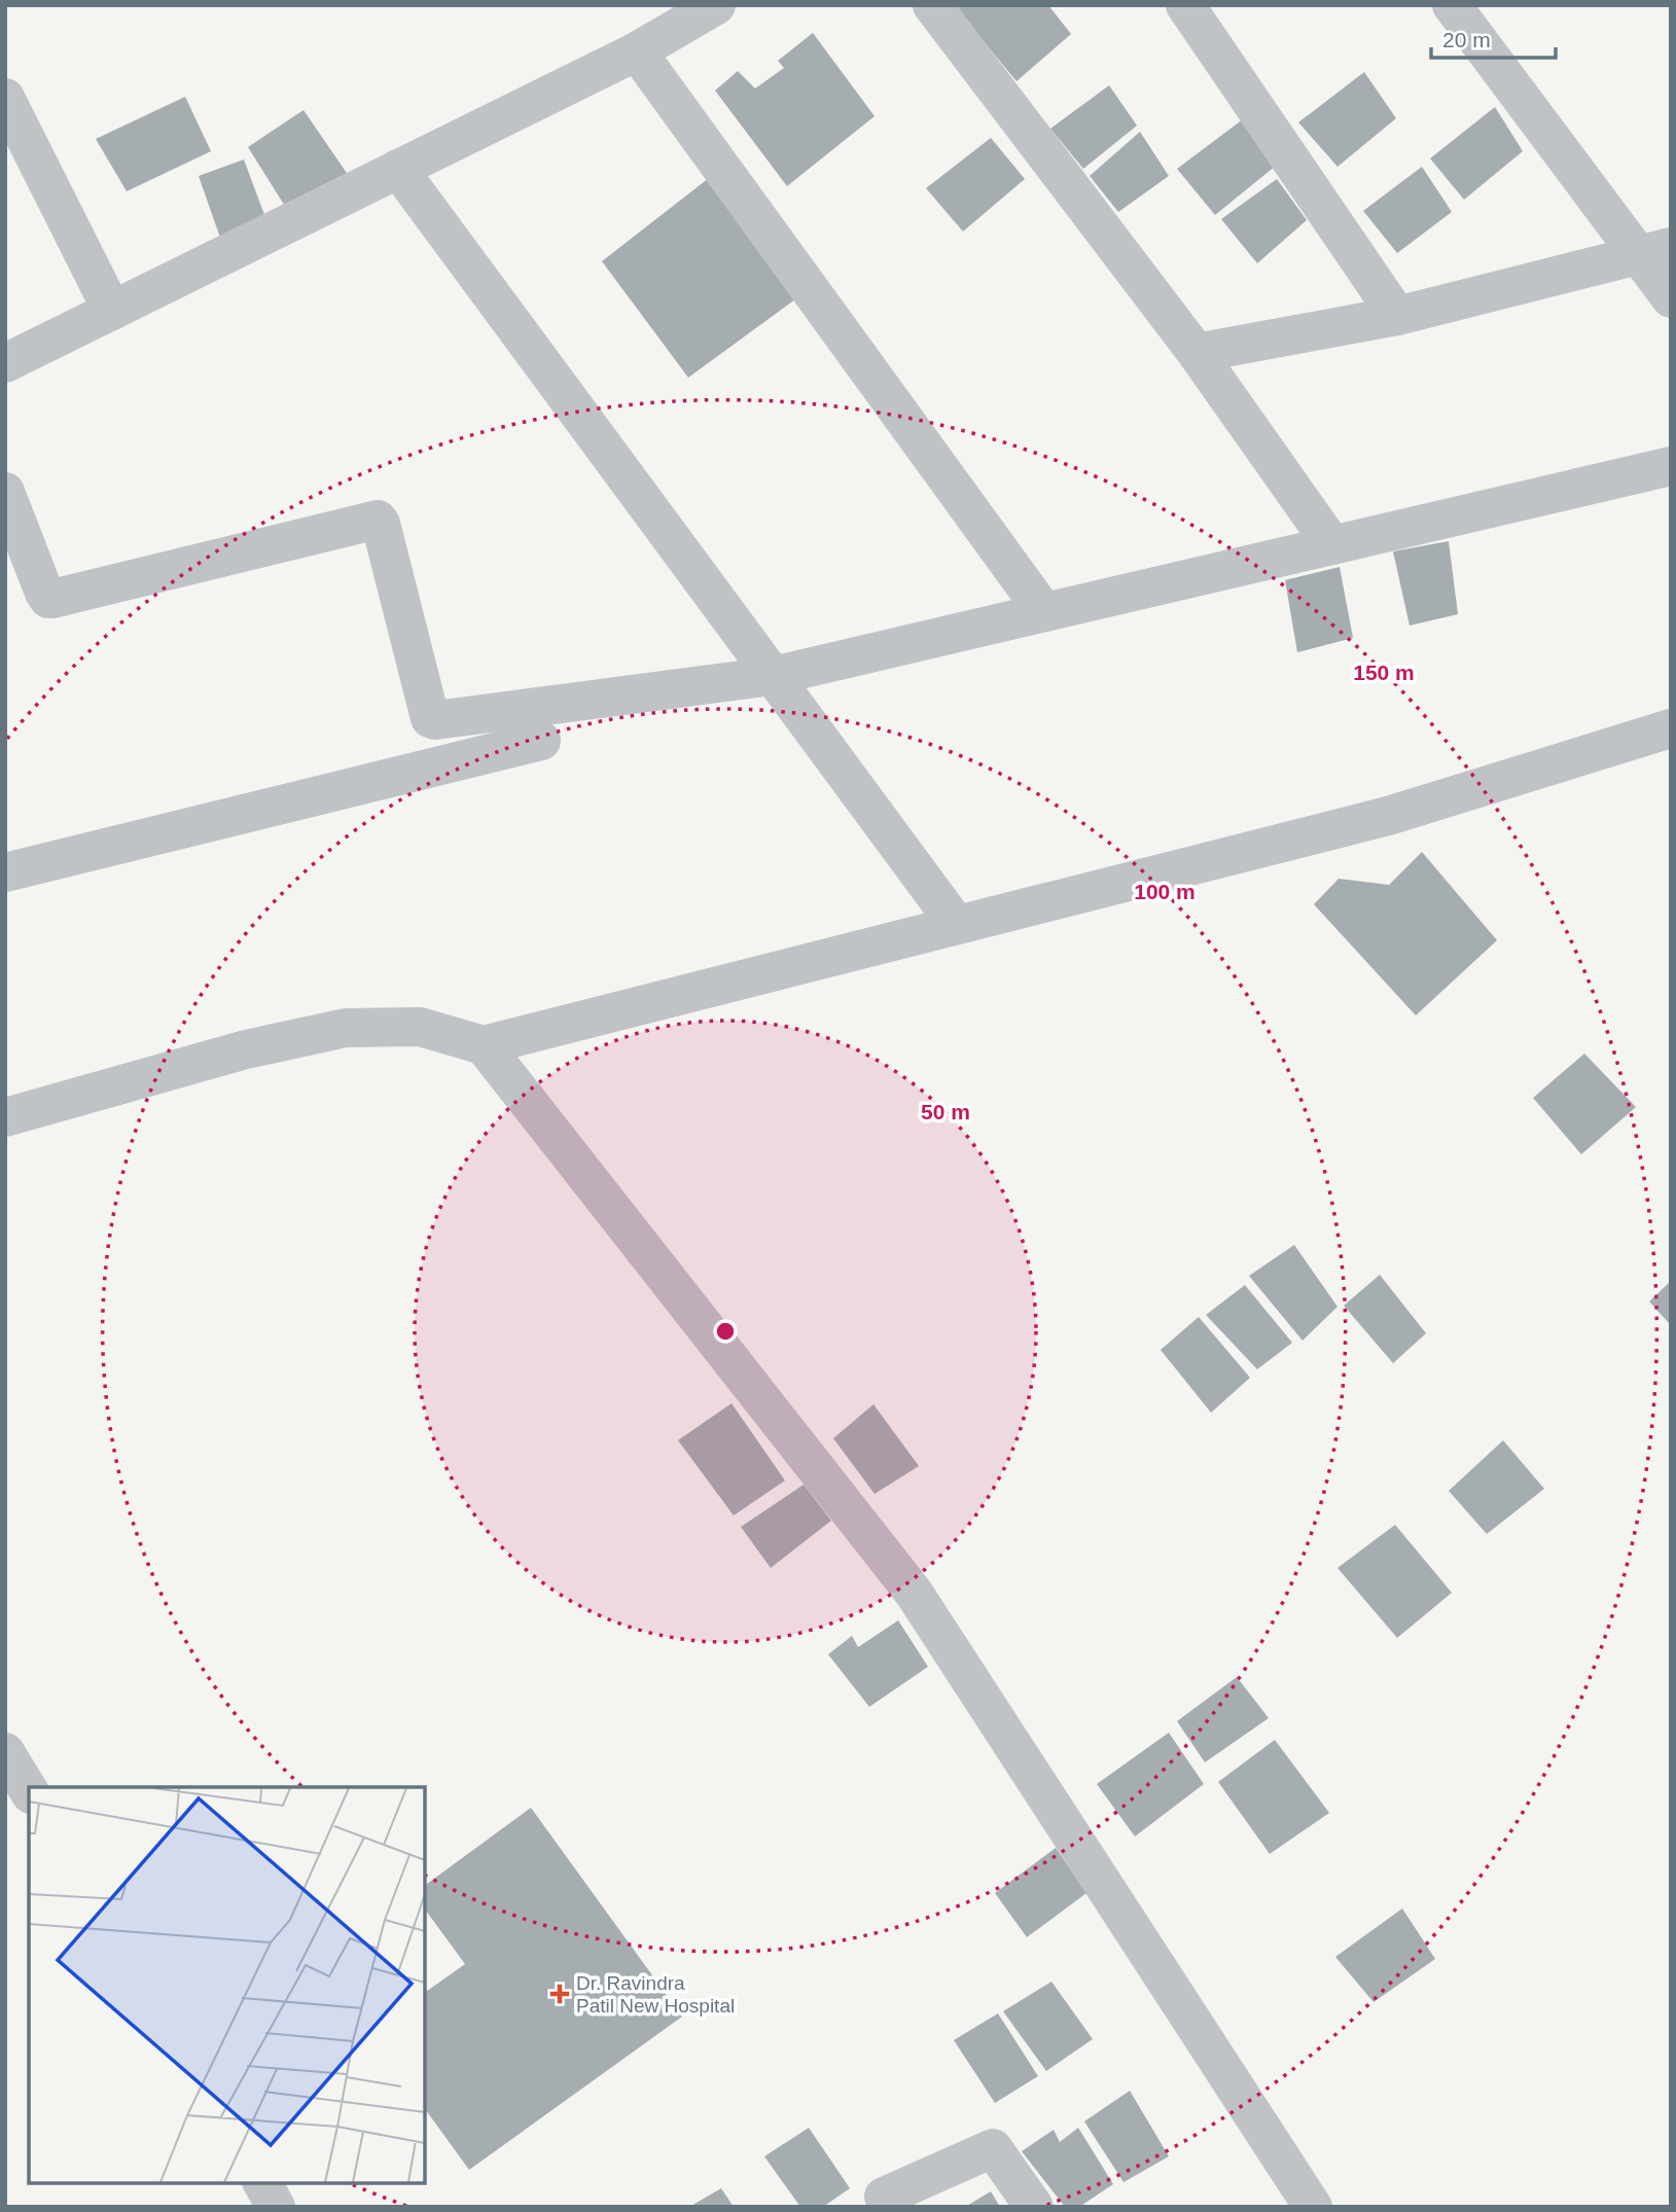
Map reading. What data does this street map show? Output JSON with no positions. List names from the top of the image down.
{
  "places": {
    "health": ["Dr. Ravindra Patil New Hospital"]
  },
  "scale_bar": "20 m",
  "rings": ["150 m", "100 m", "50 m"]
}
